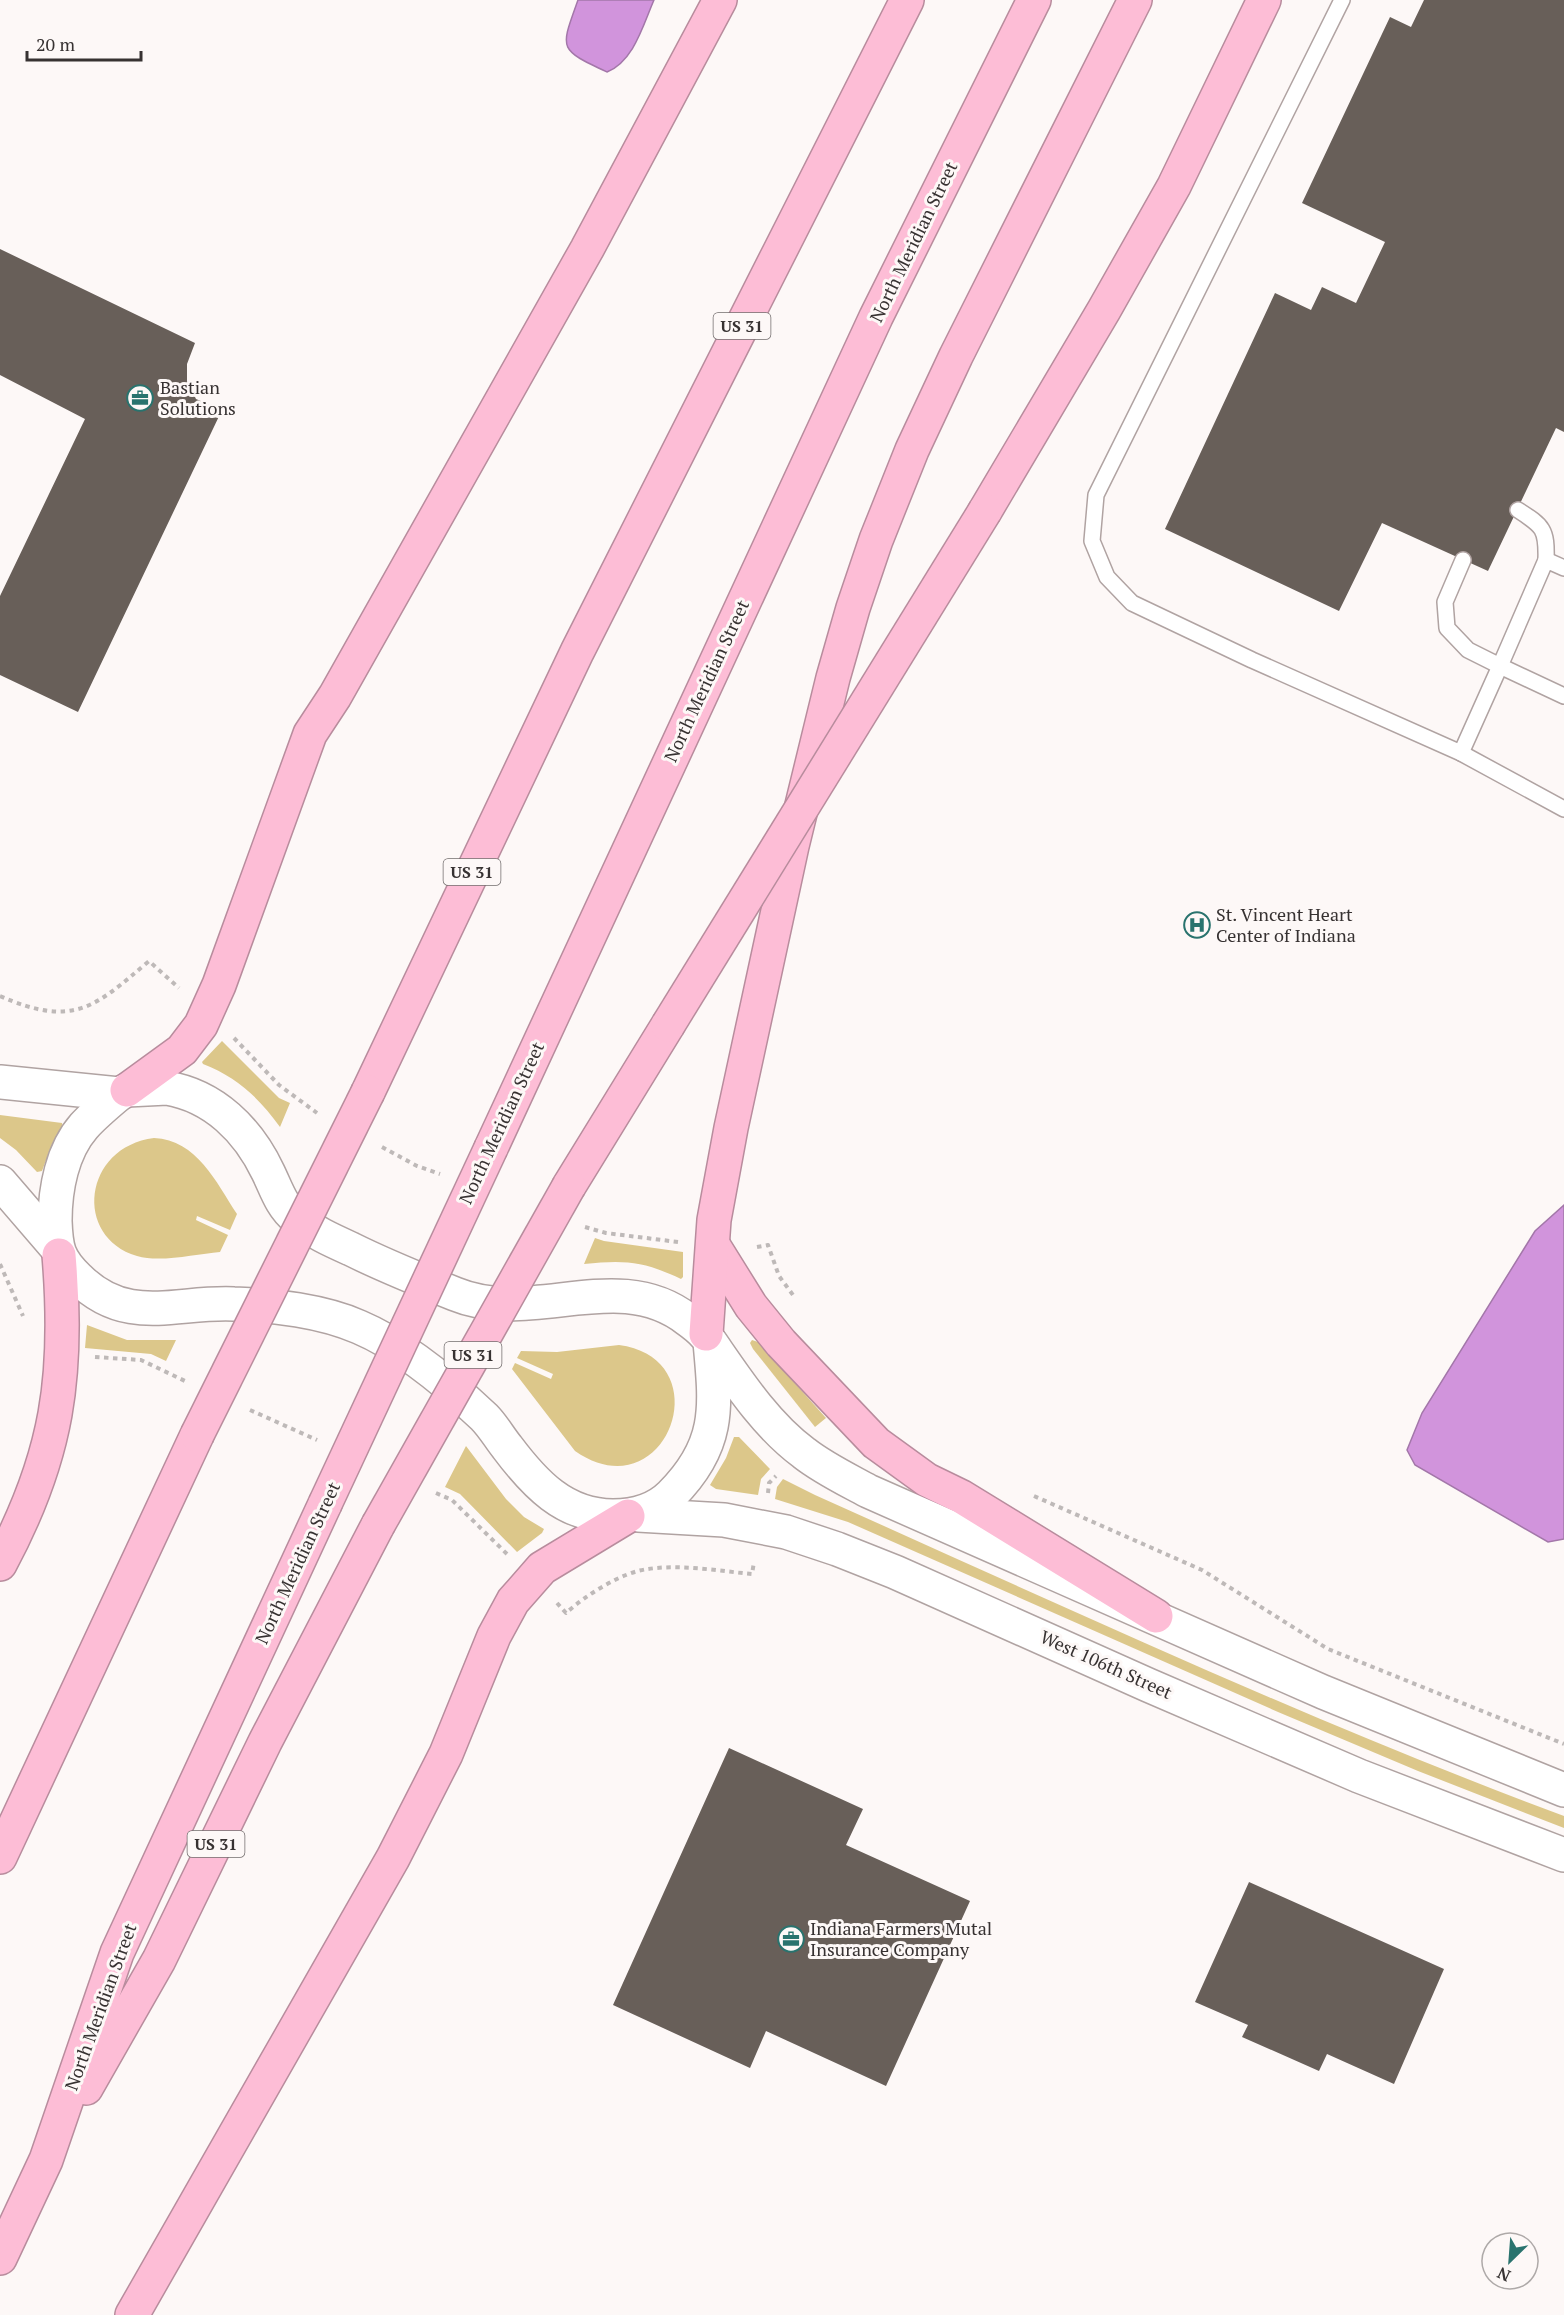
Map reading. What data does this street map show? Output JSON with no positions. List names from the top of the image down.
{
  "streets": {
    "highway": ["North Meridian Street", "US 31"],
    "street": ["West 106th Street"]
  },
  "crossings": [
    ["North Meridian Street", "US 31"]
  ],
  "places": {
    "office": ["Bastian Solutions", "Indiana Farmers Mutal Insurance Company"],
    "hospital": ["St. Vincent Heart Center of Indiana"]
  },
  "scale_bar": "20 m",
  "north": "bottom left"
}
